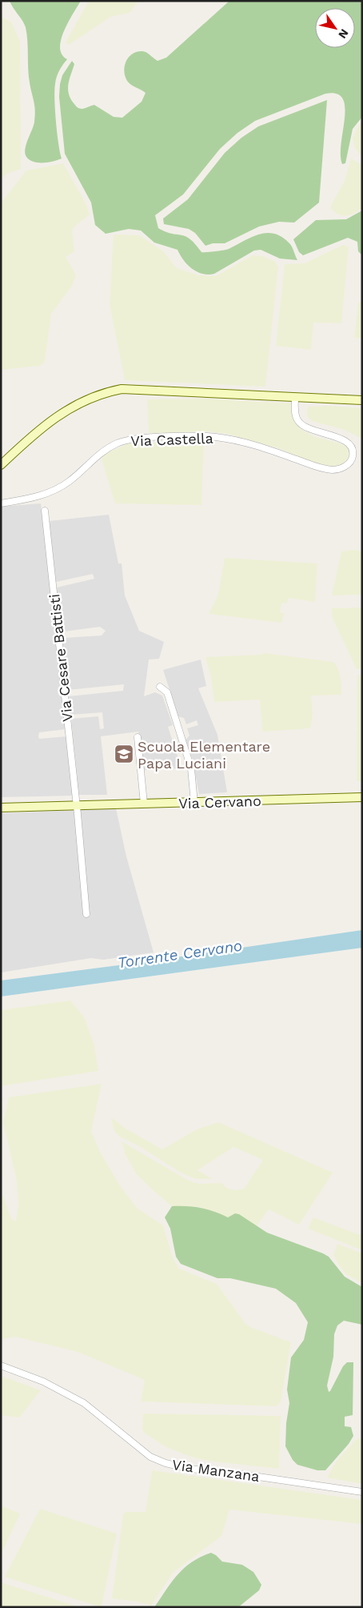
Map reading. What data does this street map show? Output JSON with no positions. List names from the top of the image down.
{
  "streets": {
    "main road": ["Via Cervano"],
    "street": ["Via Castella", "Via Cesare Battisti", "Via Manzana"]
  },
  "crossings": [
    ["Via Cesare Battisti", "Via Cervano"]
  ],
  "water": ["Torrente Cervano"],
  "places": {
    "school or university": ["Scuola Elementare Papa Luciani"]
  },
  "north": "bottom right"
}
